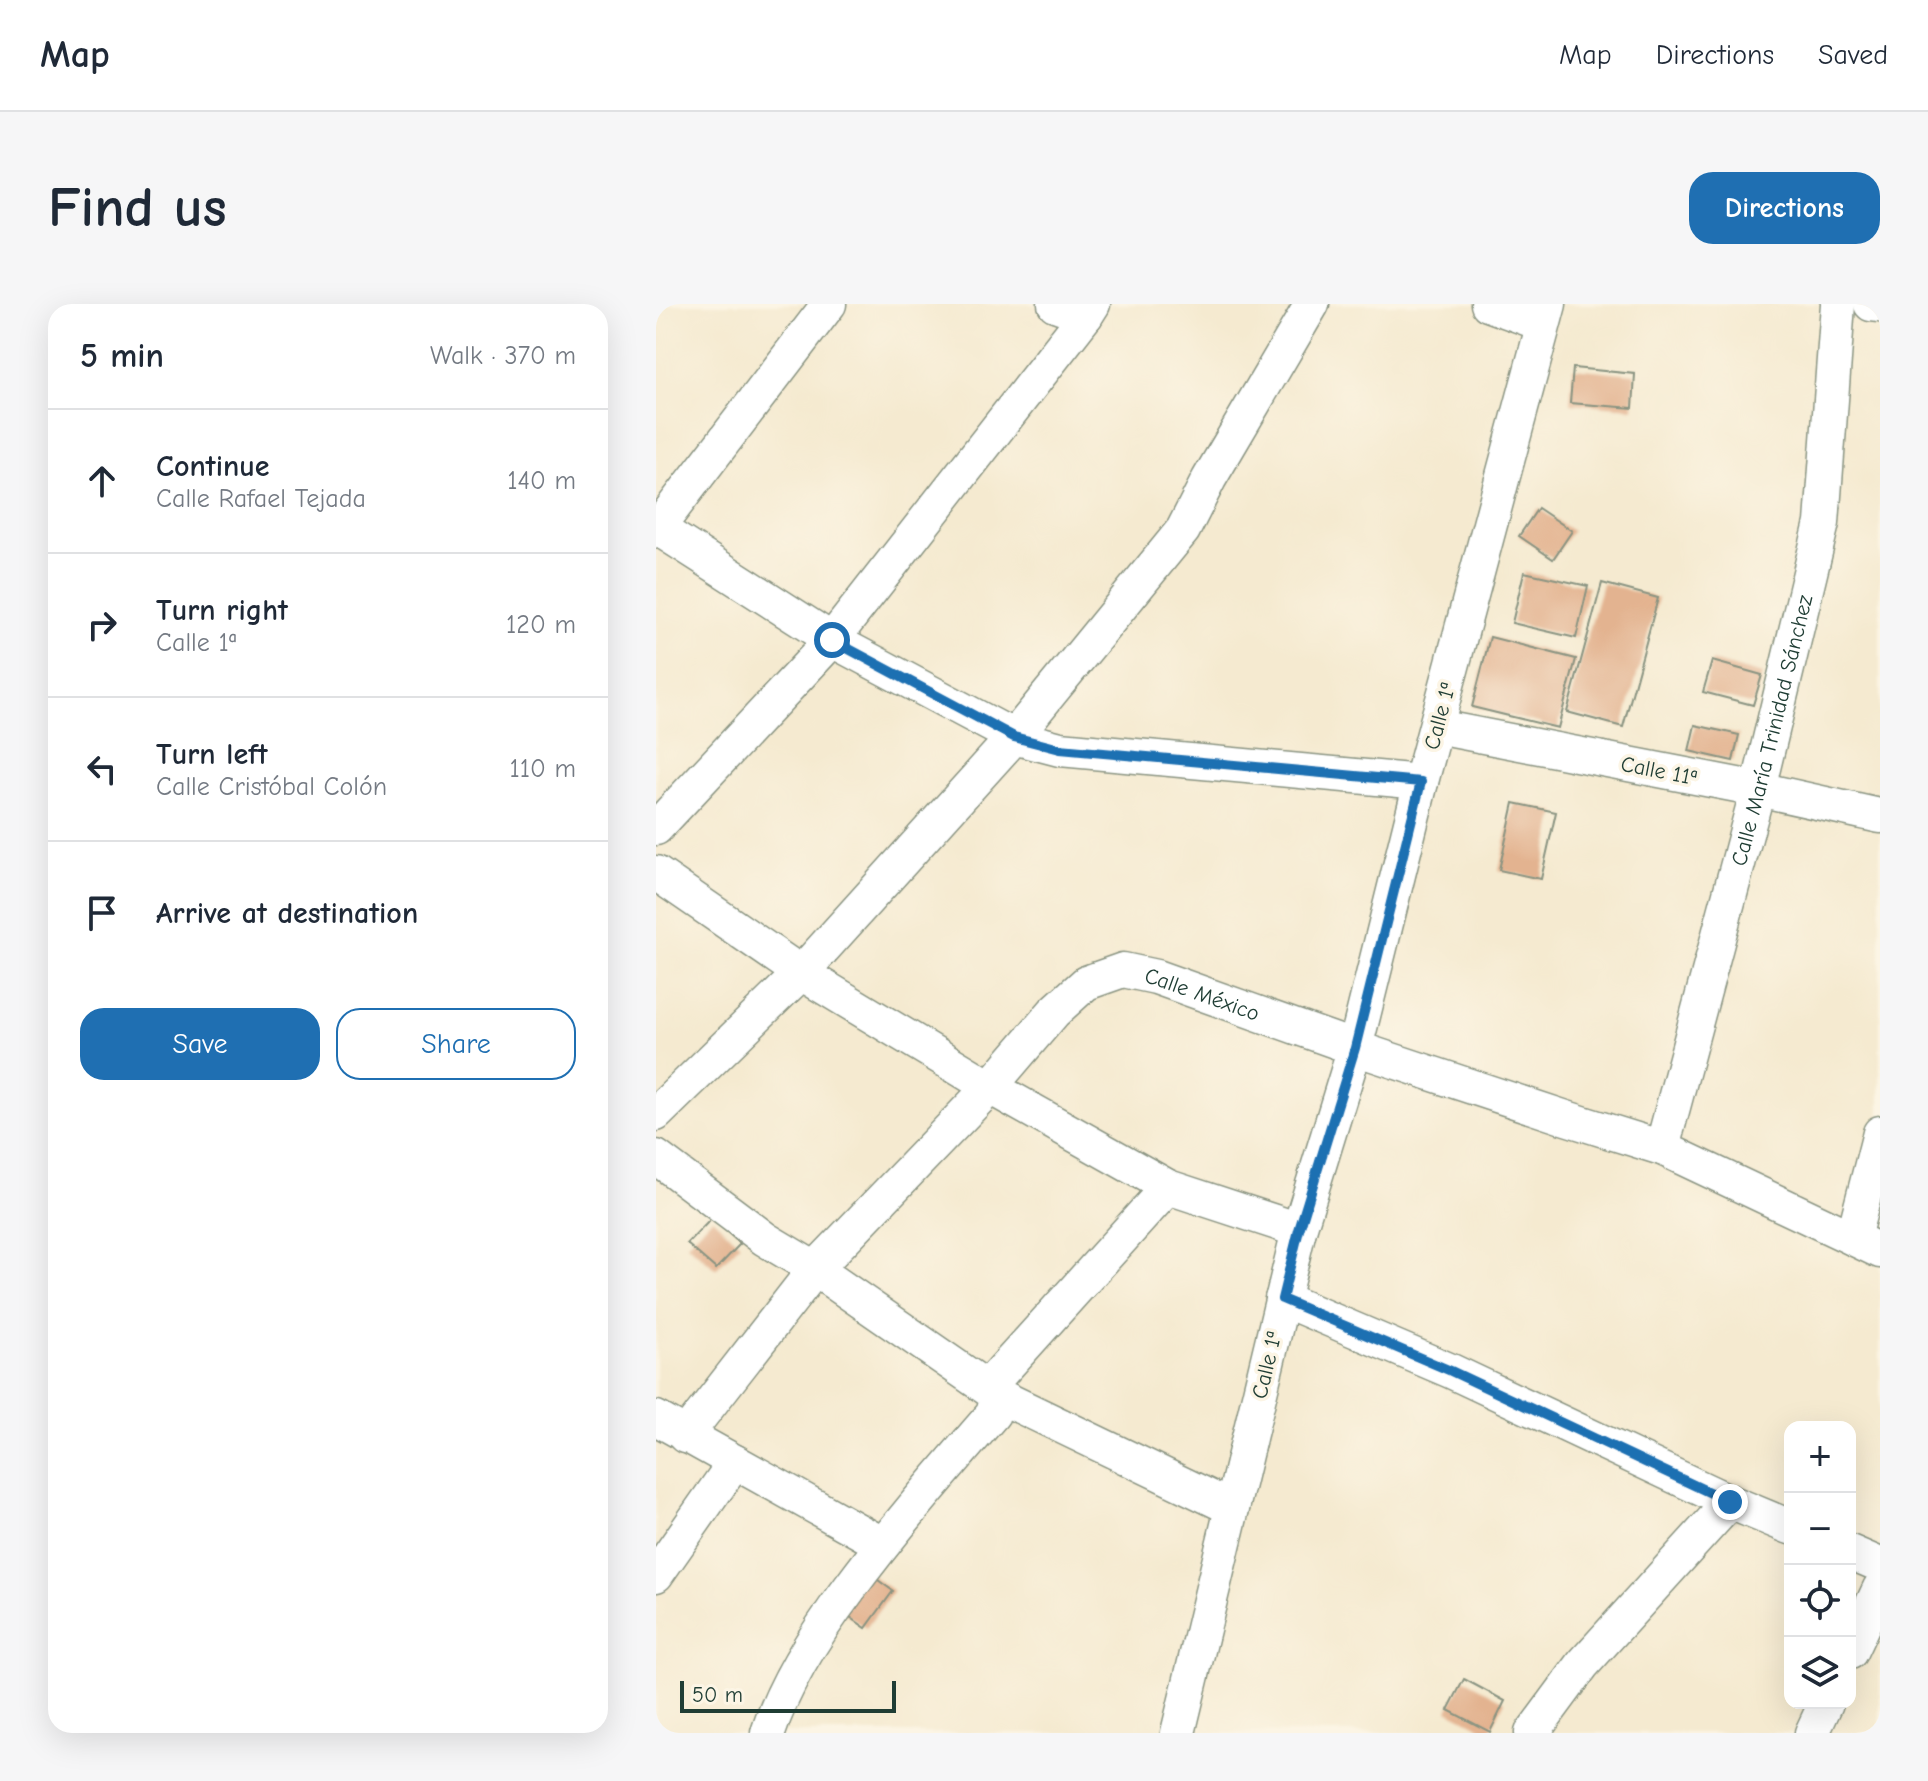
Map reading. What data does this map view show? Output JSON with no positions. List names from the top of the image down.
{
  "streets": {
    "street": [
      "Calle 1ª",
      "Calle María Trinidad Sánchez",
      "Calle 11ª",
      "Calle México"
    ]
  },
  "crossings": [
    ["Calle 1ª", "Calle 11ª"],
    ["Calle 1ª", "Calle México"],
    ["Calle María Trinidad Sánchez", "Calle 11ª"],
    ["Calle María Trinidad Sánchez", "Calle México"]
  ],
  "scale_bar": "50 m",
  "page": {
    "header": "Map",
    "nav": ["Map", "Directions", "Saved"],
    "buttons": [
      "Directions",
      ["Save", "Share"]
    ],
    "title": "Find us",
    "heading": ["5 min", "Walk · 370 m"],
    "list": [
      ["Continue", "Calle Rafael Tejada", "140 m"],
      ["Turn right", "Calle 1ª", "120 m"],
      ["Turn left", "Calle Cristóbal Colón", "110 m"],
      "Arrive at destination"
    ],
    "map_buttons": ["+", "−"],
    "scale": "50 m"
  }
}
